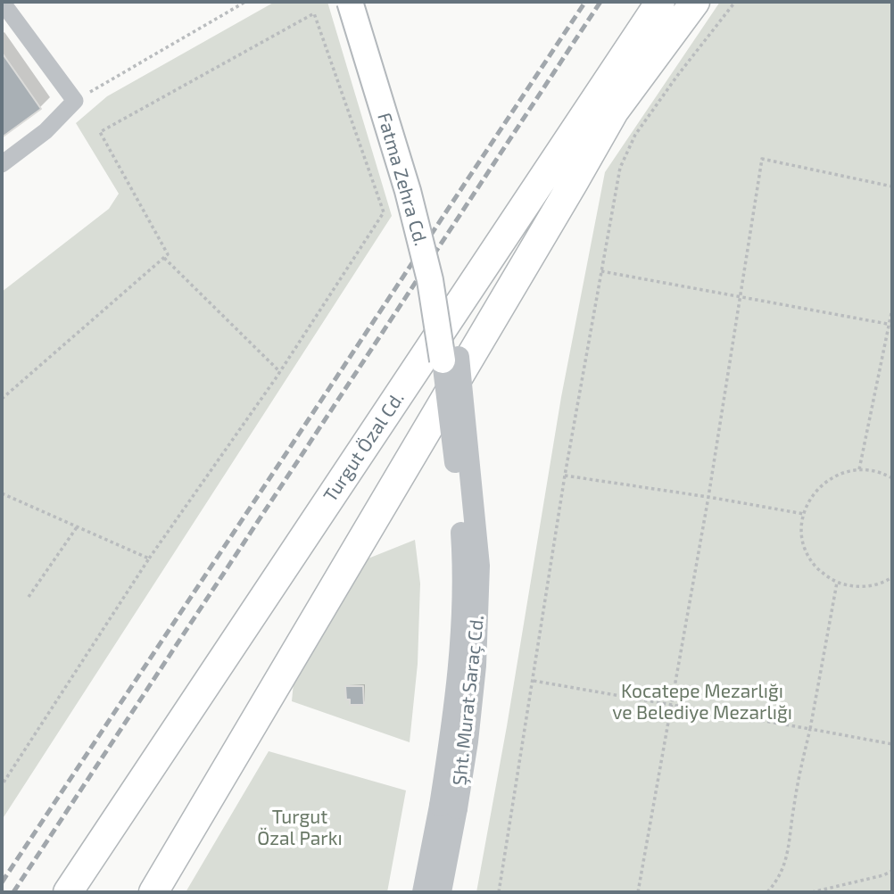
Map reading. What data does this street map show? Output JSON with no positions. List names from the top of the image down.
{
  "streets": {
    "main road": ["Fatma Zehra Cd.", "Turgut Özal Cd."],
    "street": ["Şht. Murat Saraç Cd."]
  },
  "crossings": [
    ["Fatma Zehra Cd.", "Şht. Murat Saraç Cd."]
  ],
  "parks": ["Kocatepe Mezarlığı ve Belediye Mezarlığı", "Turgut Özal Parkı"]
}
